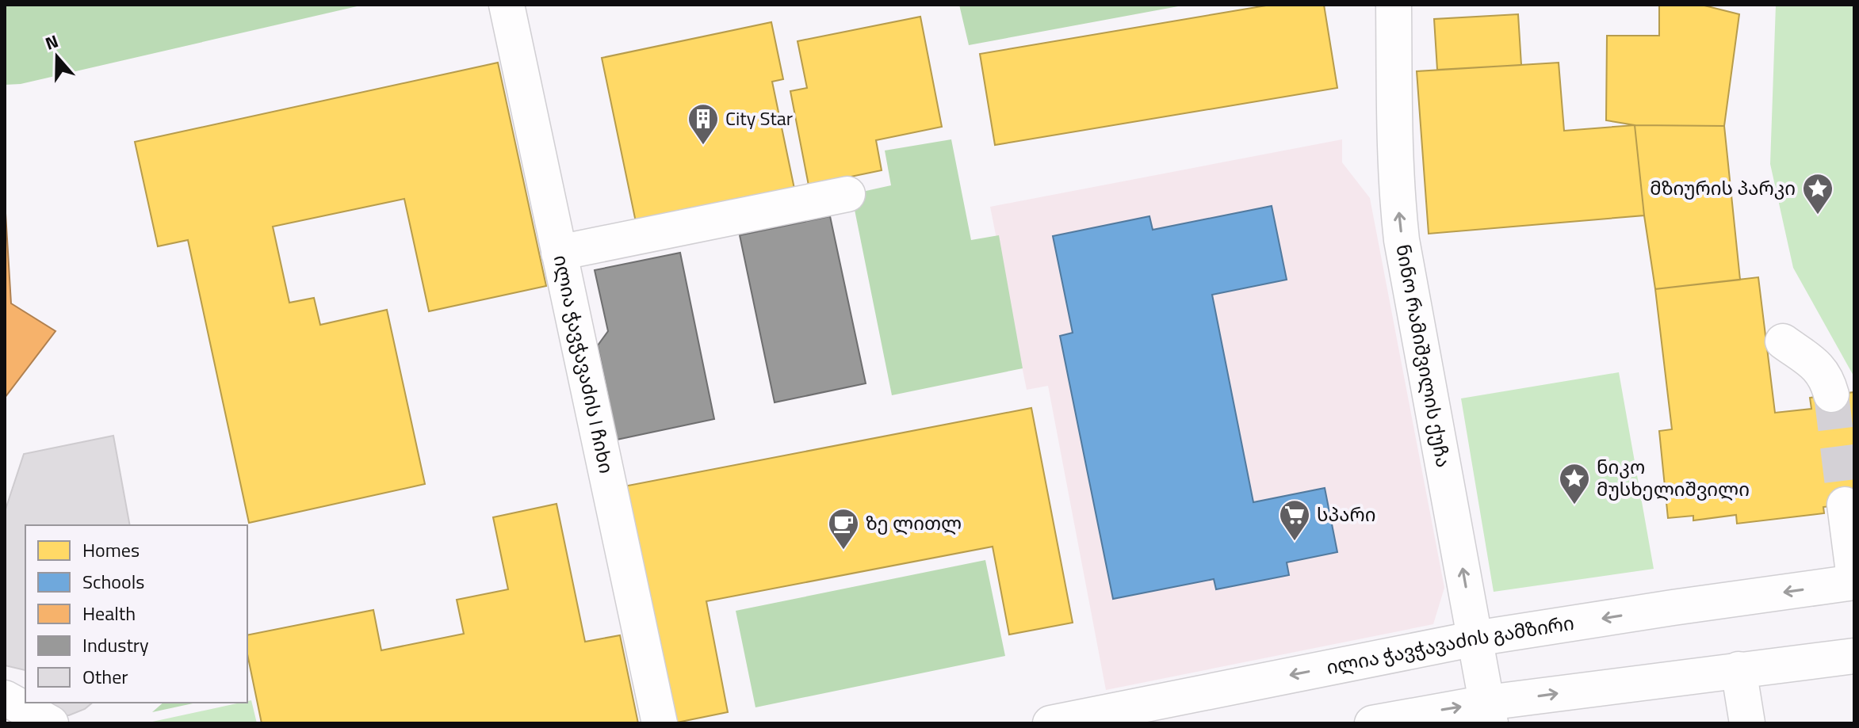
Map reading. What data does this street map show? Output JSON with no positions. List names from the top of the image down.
{
  "streets": {
    "street": ["ნინო რამიშვილის ქუჩა", "ილია ჭავჭავაძის I ჩიხი", "ილია ჭავჭავაძის გამზირი"]
  },
  "crossings": [
    ["ნინო რამიშვილის ქუჩა", "ილია ჭავჭავაძის გამზირი"]
  ],
  "one_way": ["ნინო რამიშვილის ქუჩა"],
  "places": {
    "building": ["City Star"],
    "place": ["მზიურის პარკი", "ნიკო მუსხელიშვილი"],
    "supermarket": ["სპარი"],
    "cafe": ["ზე ლითლ"]
  },
  "legend": [
    "Homes",
    "Schools",
    "Health",
    "Industry",
    "Other"
  ],
  "north": "top"
}
